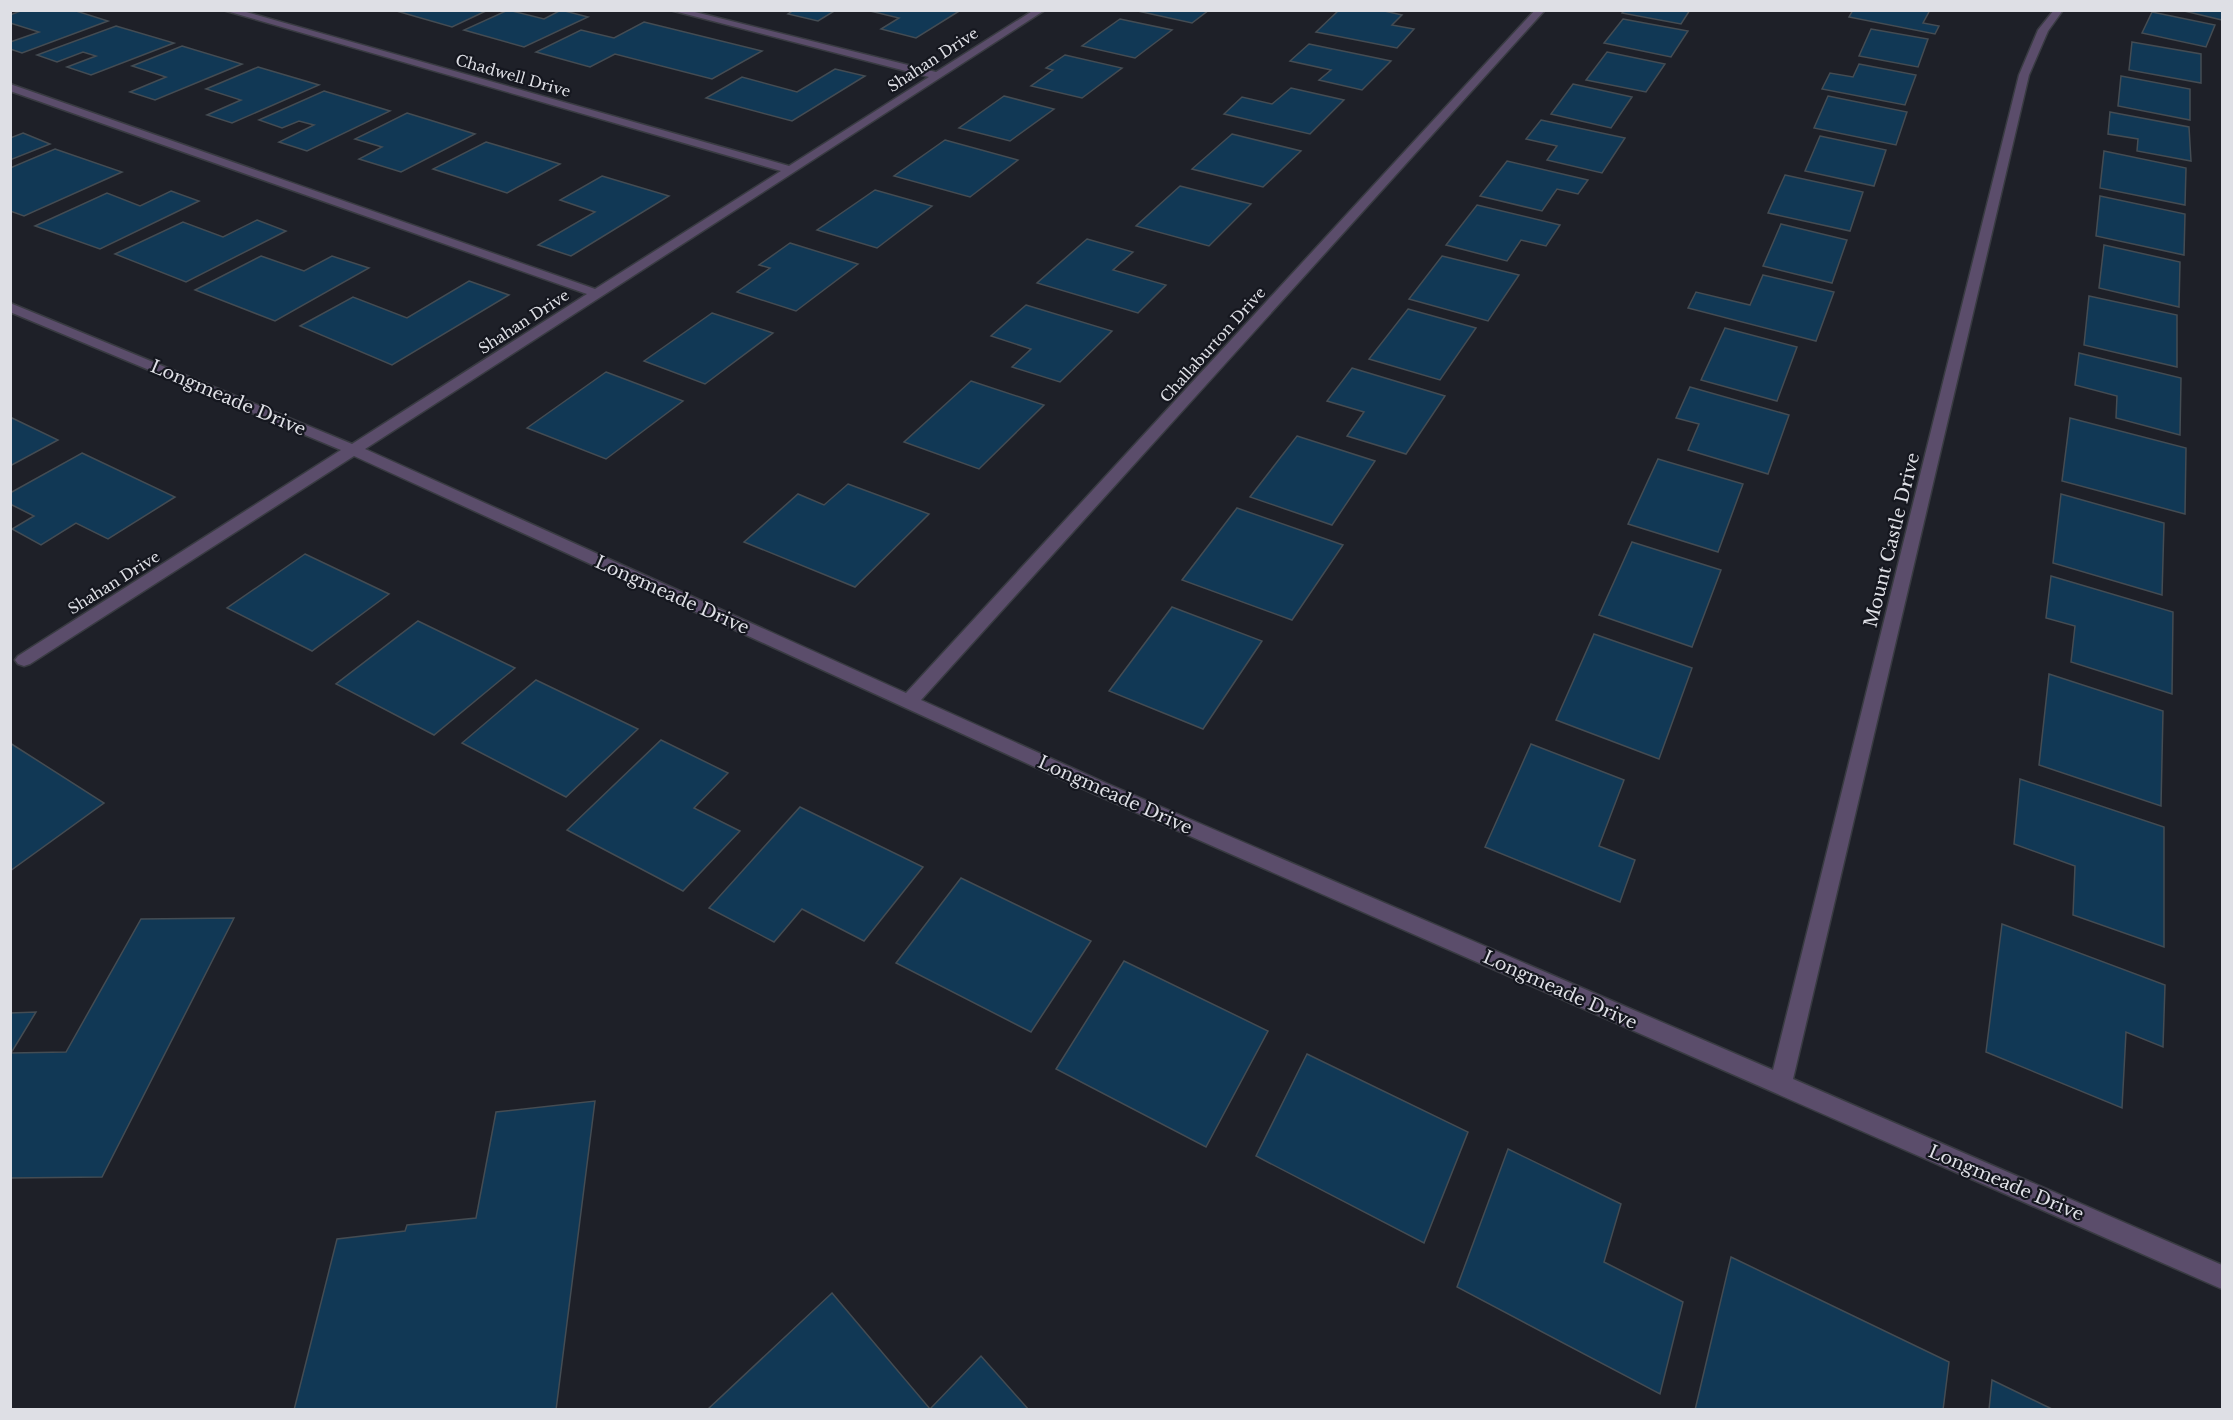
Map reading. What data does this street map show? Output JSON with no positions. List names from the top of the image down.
{
  "streets": {
    "street": [
      "Shahan Drive",
      "Chadwell Drive",
      "Challaburton Drive",
      "Longmeade Drive",
      "Mount Castle Drive"
    ]
  },
  "crossings": [
    ["Shahan Drive", "Chadwell Drive"],
    ["Shahan Drive", "Longmeade Drive"],
    ["Challaburton Drive", "Longmeade Drive"],
    ["Longmeade Drive", "Mount Castle Drive"]
  ]
}
